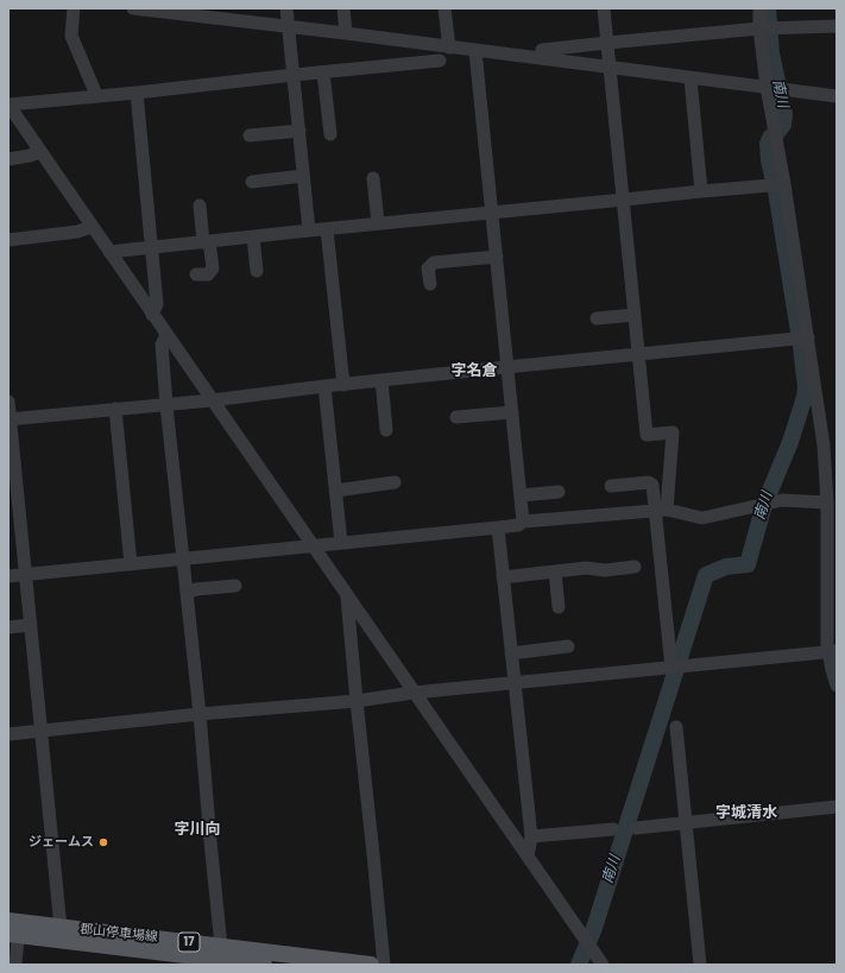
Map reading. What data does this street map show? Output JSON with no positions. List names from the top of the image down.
{
  "streets": {
    "main road": ["郡山停車場線", "17"]
  },
  "districts": ["字名倉", "字城清水", "字川向"],
  "water": ["南川"],
  "places": ["ジェームス"]
}
